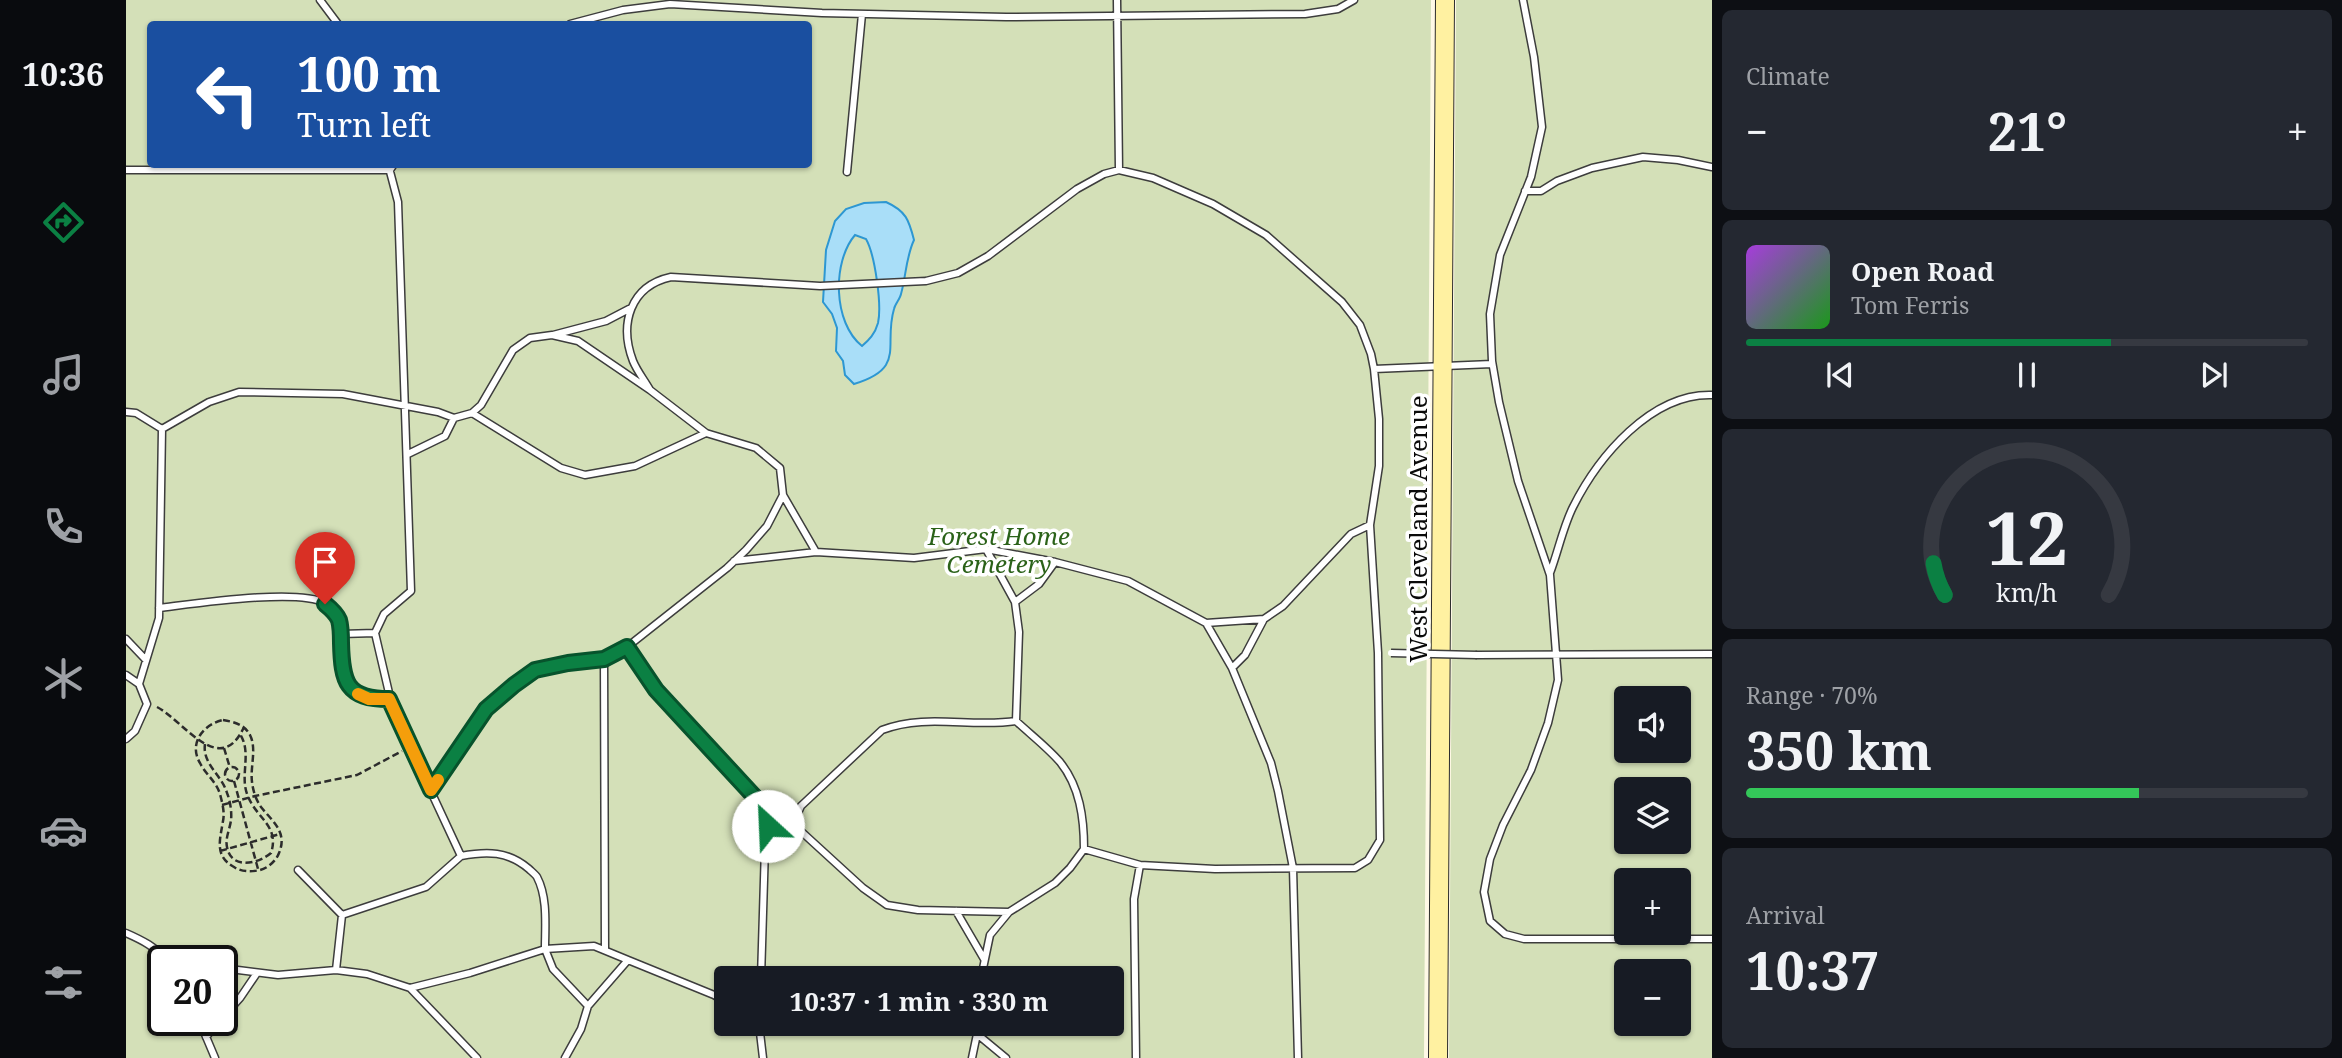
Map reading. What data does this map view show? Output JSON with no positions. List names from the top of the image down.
{
  "streets": {
    "street": ["West Cleveland Avenue"]
  },
  "parks": ["Forest Home Cemetery"],
  "page": {
    "tabs": "10:36",
    "tile": [
      "Climate",
      ["Range · 70%", "350 km"],
      ["Arrival", "10:37"]
    ],
    "turn": ["100 m", "Turn left"],
    "heat": ["−", "21°", "+"],
    "song": ["Open Road", "Tom Ferris"],
    "map_buttons": ["+", "−"],
    "limit": "20",
    "trip": "10:37 · 1 min · 330 m",
    "gauge": ["12", "km/h"]
  }
}
